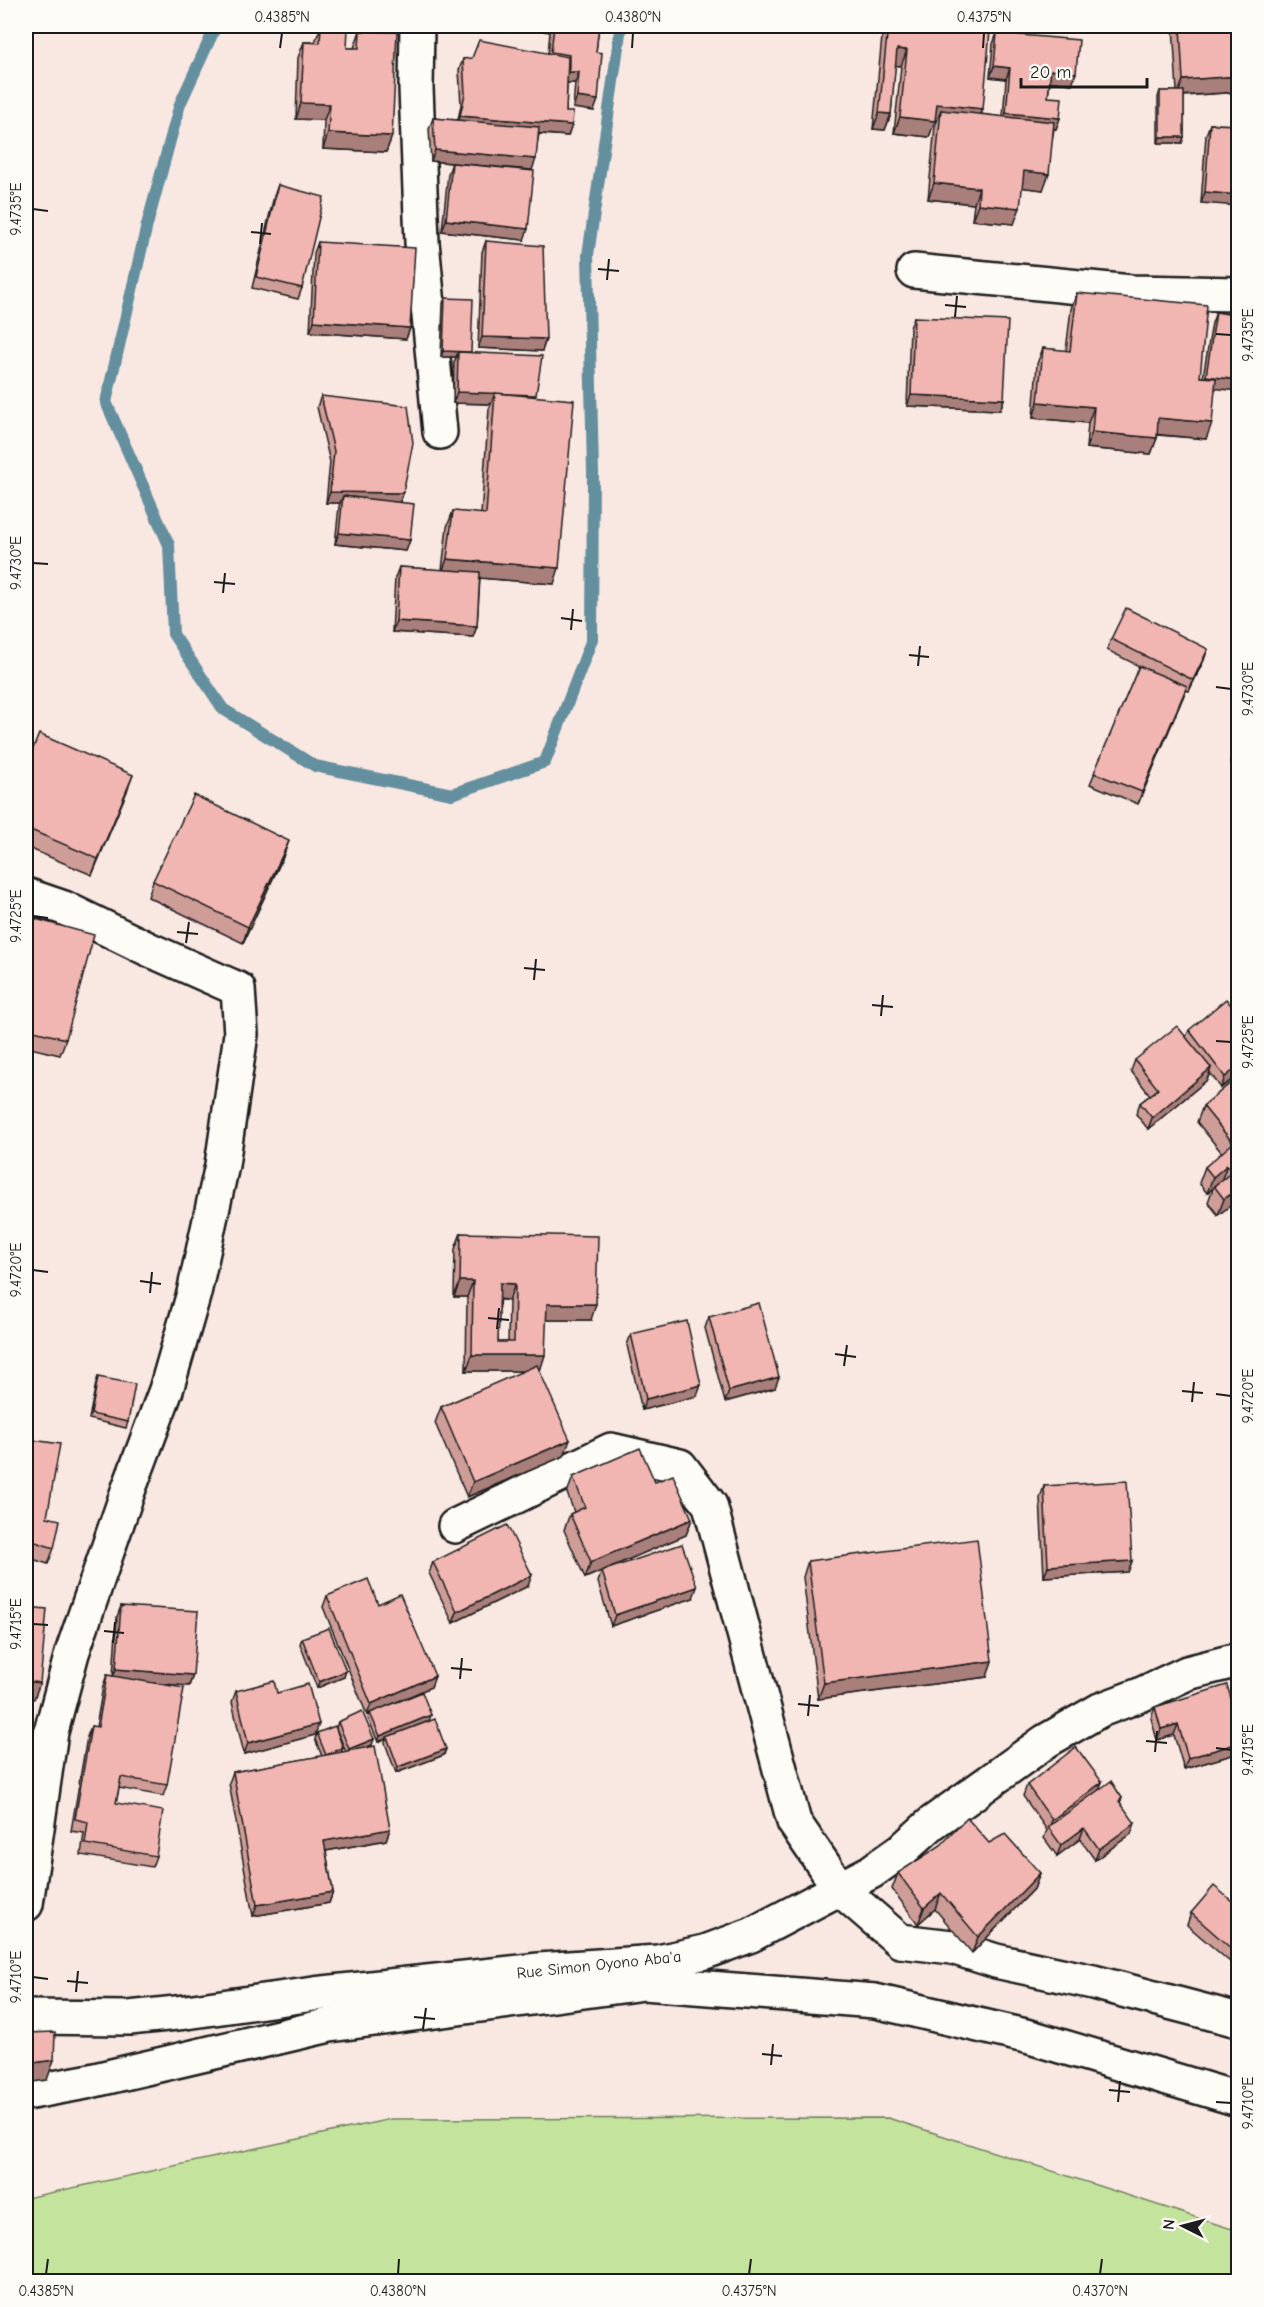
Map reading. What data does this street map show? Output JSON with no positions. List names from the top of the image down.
{
  "streets": {
    "street": ["Rue Simon Oyono Aba'a"]
  },
  "scale_bar": "20 m",
  "north": "left",
  "coordinates": [
    "0.4385°N",
    "0.4380°N",
    "0.4375°N",
    "9.4735°E",
    "9.4730°E",
    "9.4725°E",
    "9.4720°E",
    "9.4715°E",
    "9.4710°E",
    "0.4370°N"
  ]
}
